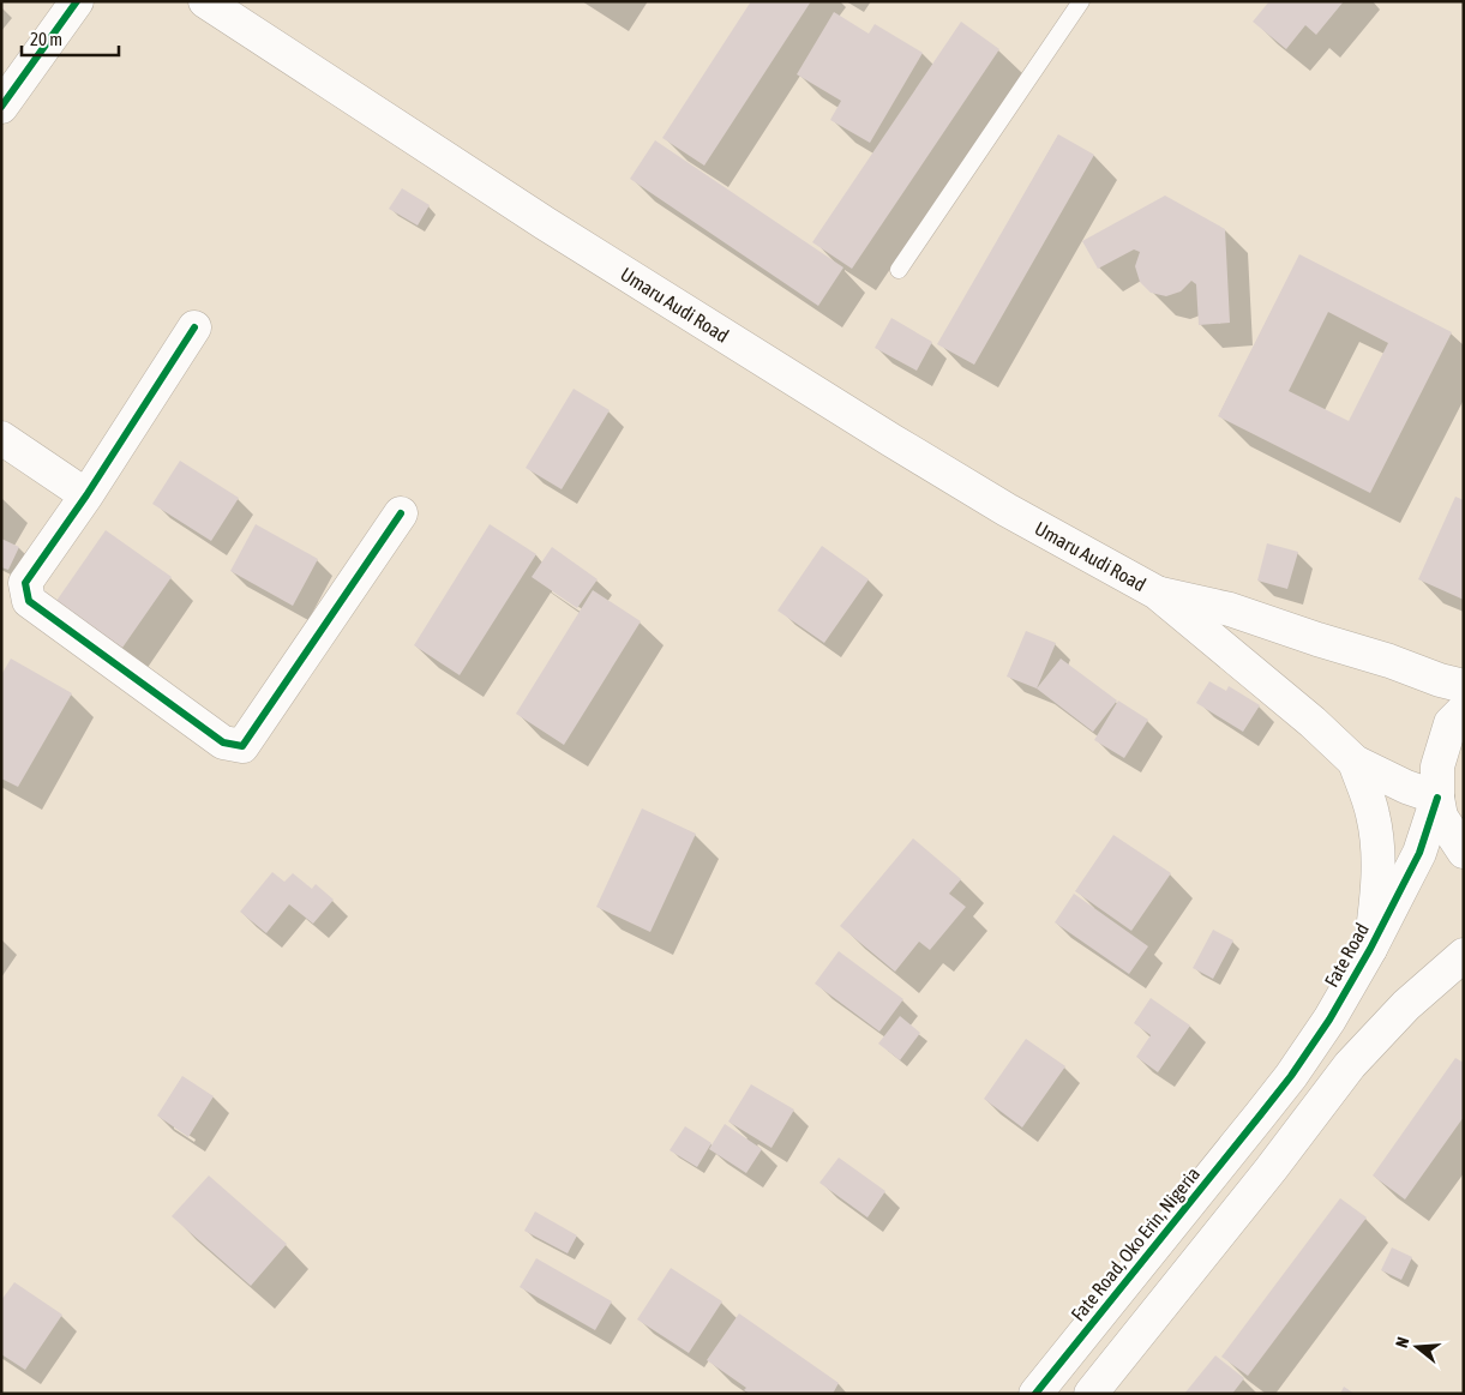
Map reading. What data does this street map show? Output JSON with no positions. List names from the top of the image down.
{
  "streets": {
    "street": ["Umaru Audi Road", "Fate Road", "Fate Road, Oko Erin, Nigeria"]
  },
  "crossings": [
    ["Fate Road", "Fate Road, Oko Erin, Nigeria"]
  ],
  "scale_bar": "20 m",
  "north": "left"
}
